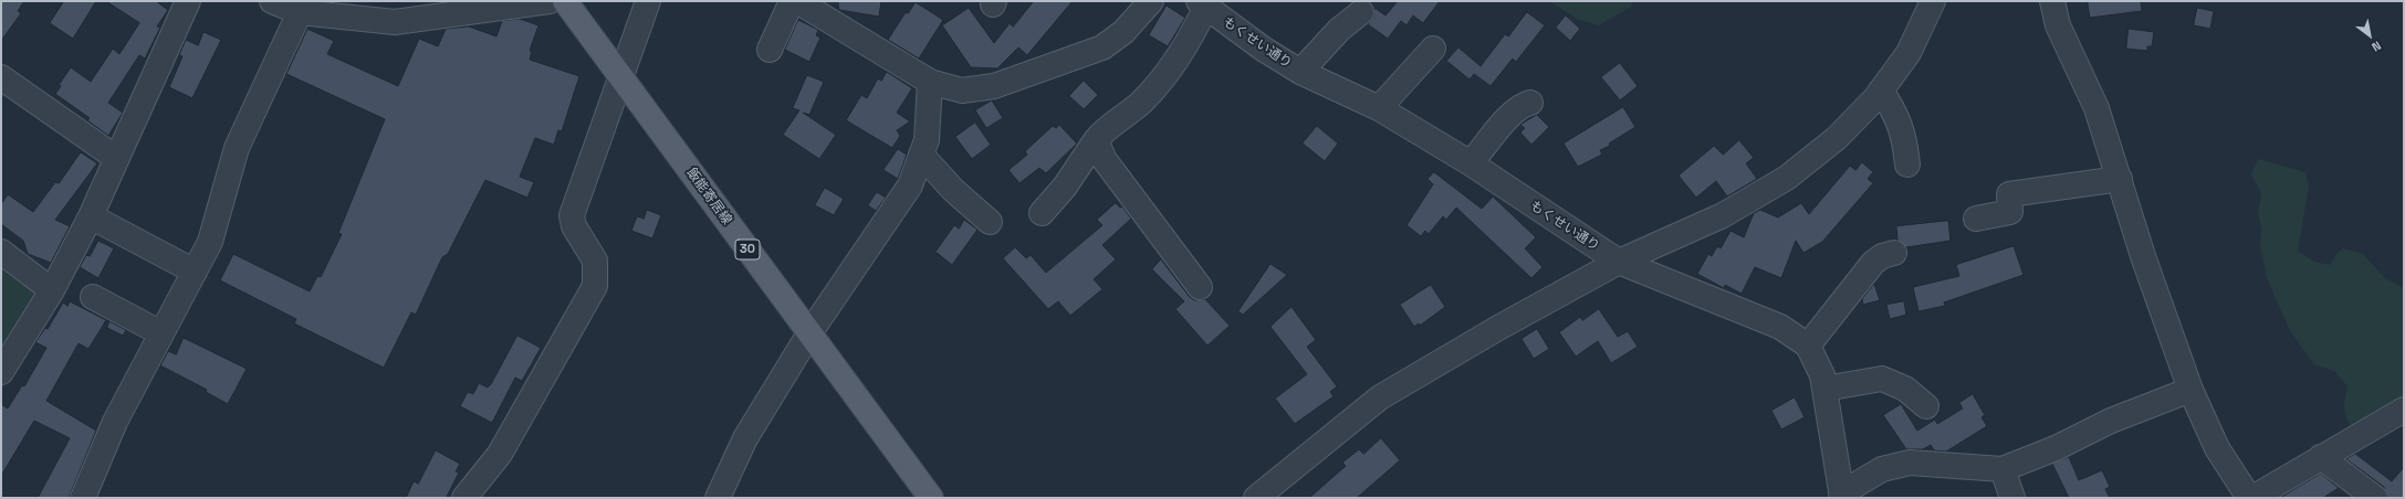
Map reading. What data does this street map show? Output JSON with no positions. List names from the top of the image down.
{
  "streets": {
    "main road": ["飯能寄居線", "30"],
    "street": ["もくせい通り"]
  },
  "north": "bottom right"
}
